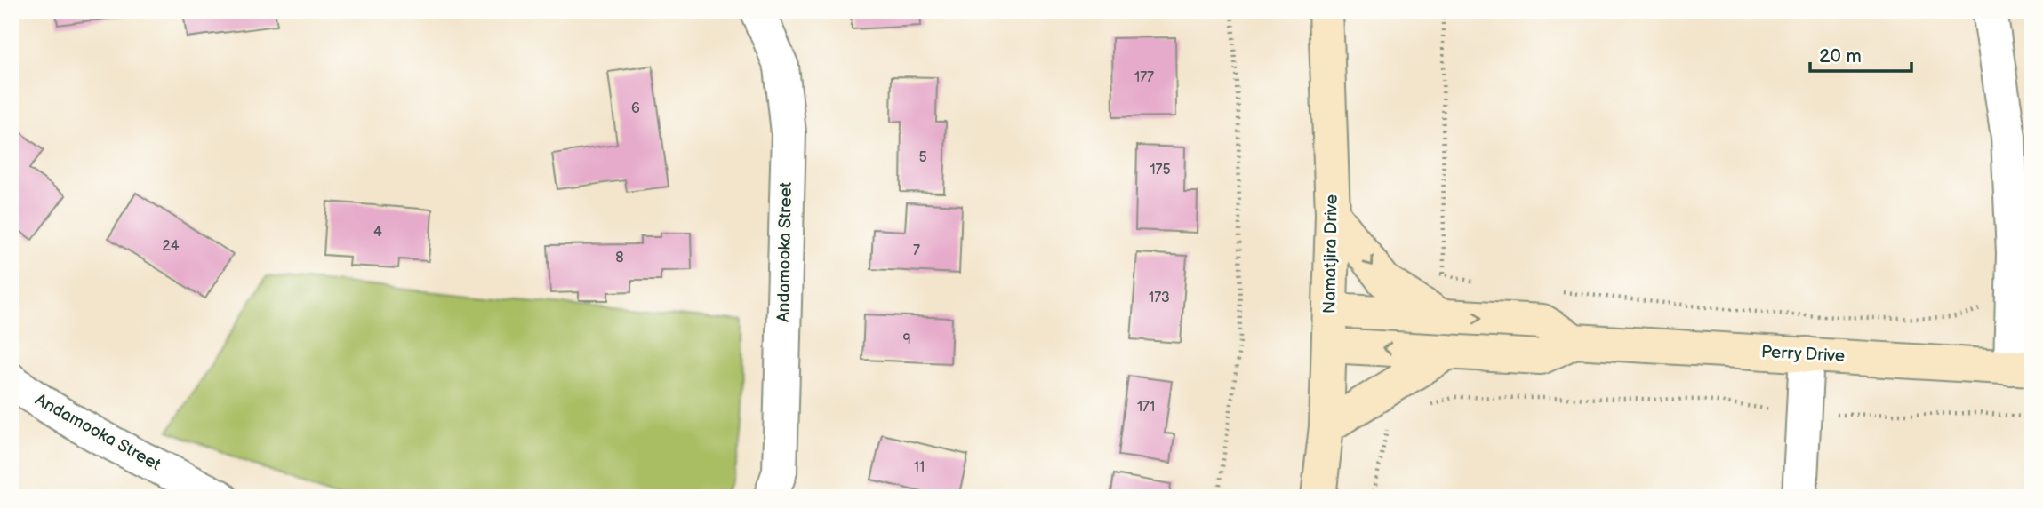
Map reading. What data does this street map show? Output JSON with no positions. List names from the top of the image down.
{
  "streets": {
    "street": ["Andamooka Street", "Namatjira Drive", "Perry Drive"]
  },
  "crossings": [
    ["Namatjira Drive", "Perry Drive"]
  ],
  "house_numbers": [
    "177",
    "6",
    "5",
    "175",
    "4",
    "24",
    "7",
    "8",
    "173",
    "9",
    "171",
    "11"
  ],
  "scale_bar": "20 m"
}
